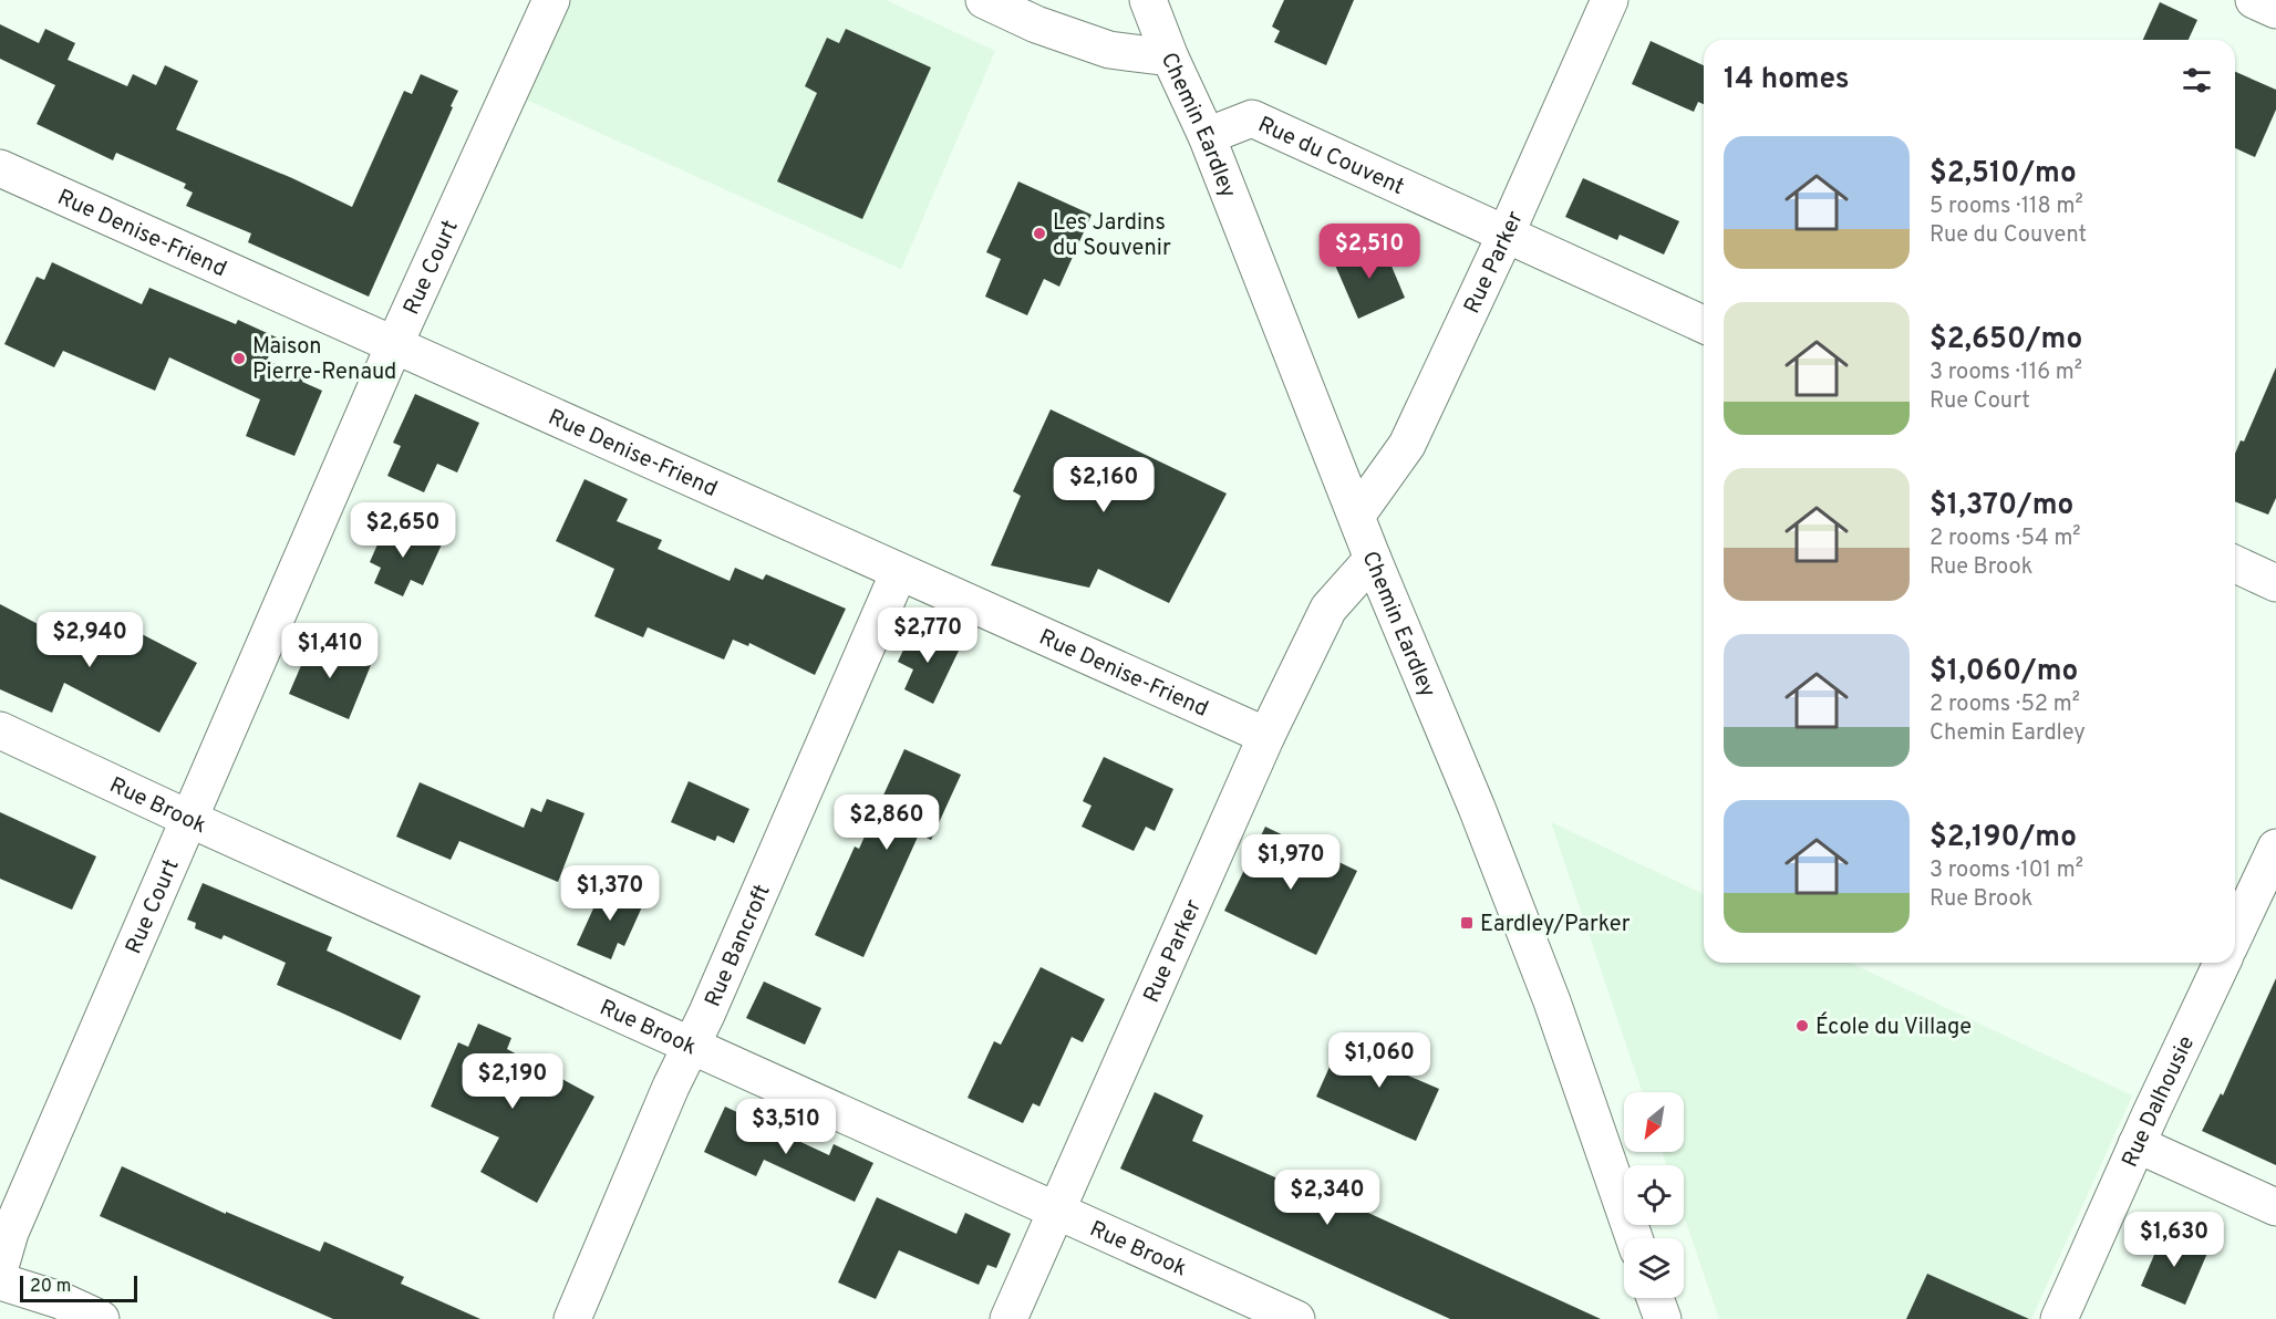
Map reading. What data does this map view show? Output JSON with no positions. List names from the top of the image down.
{
  "streets": {
    "street": [
      "Chemin Eardley",
      "Rue du Couvent",
      "Rue Denise-Friend",
      "Rue Parker",
      "Rue Court",
      "Rue Brook",
      "Rue Bancroft",
      "Rue Dalhousie"
    ]
  },
  "crossings": [
    ["Chemin Eardley", "Rue du Couvent"],
    ["Chemin Eardley", "Rue Parker"],
    ["Rue du Couvent", "Rue Parker"],
    ["Rue Denise-Friend", "Rue Parker"],
    ["Rue Denise-Friend", "Rue Court"],
    ["Rue Denise-Friend", "Rue Bancroft"],
    ["Rue Parker", "Rue Brook"],
    ["Rue Court", "Rue Brook"],
    ["Rue Brook", "Rue Bancroft"]
  ],
  "places": {
    "other": ["Les Jardins du Souvenir", "Maison Pierre-Renaud", "École du Village"],
    "transit": ["Eardley/Parker"]
  },
  "scale_bar": "20 m",
  "north": "bottom left",
  "page": {
    "heading": "14 homes",
    "list": [
      {
        "name": "$2,510/mo",
        "note": "5 rooms · 118 m² · Rue du Couvent"
      },
      {
        "name": "$2,650/mo",
        "note": "3 rooms · 116 m² · Rue Court"
      },
      {
        "name": "$1,370/mo",
        "note": "2 rooms · 54 m² · Rue Brook"
      },
      {
        "name": "$1,060/mo",
        "note": "2 rooms · 52 m² · Chemin Eardley"
      },
      {
        "name": "$2,190/mo",
        "note": "3 rooms · 101 m² · Rue Brook"
      }
    ],
    "price": [
      "$2,510",
      "$2,160",
      "$2,650",
      "$2,770",
      "$2,940",
      "$1,410",
      "$2,860",
      "$1,970",
      "$1,370",
      "$1,060",
      "$2,190",
      "$3,510",
      "$2,340",
      "$1,630"
    ],
    "scale": "20 m"
  }
}
